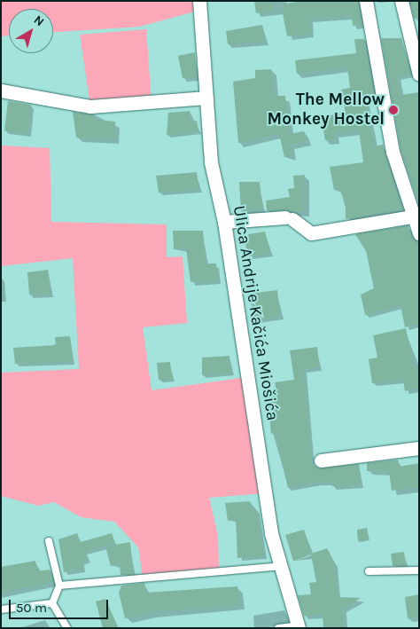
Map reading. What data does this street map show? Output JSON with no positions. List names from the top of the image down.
{
  "streets": {
    "street": ["Ulica Andrije Kačića Miošića"]
  },
  "places": ["The Mellow Monkey Hostel"],
  "scale_bar": "50 m",
  "north": "top right"
}
